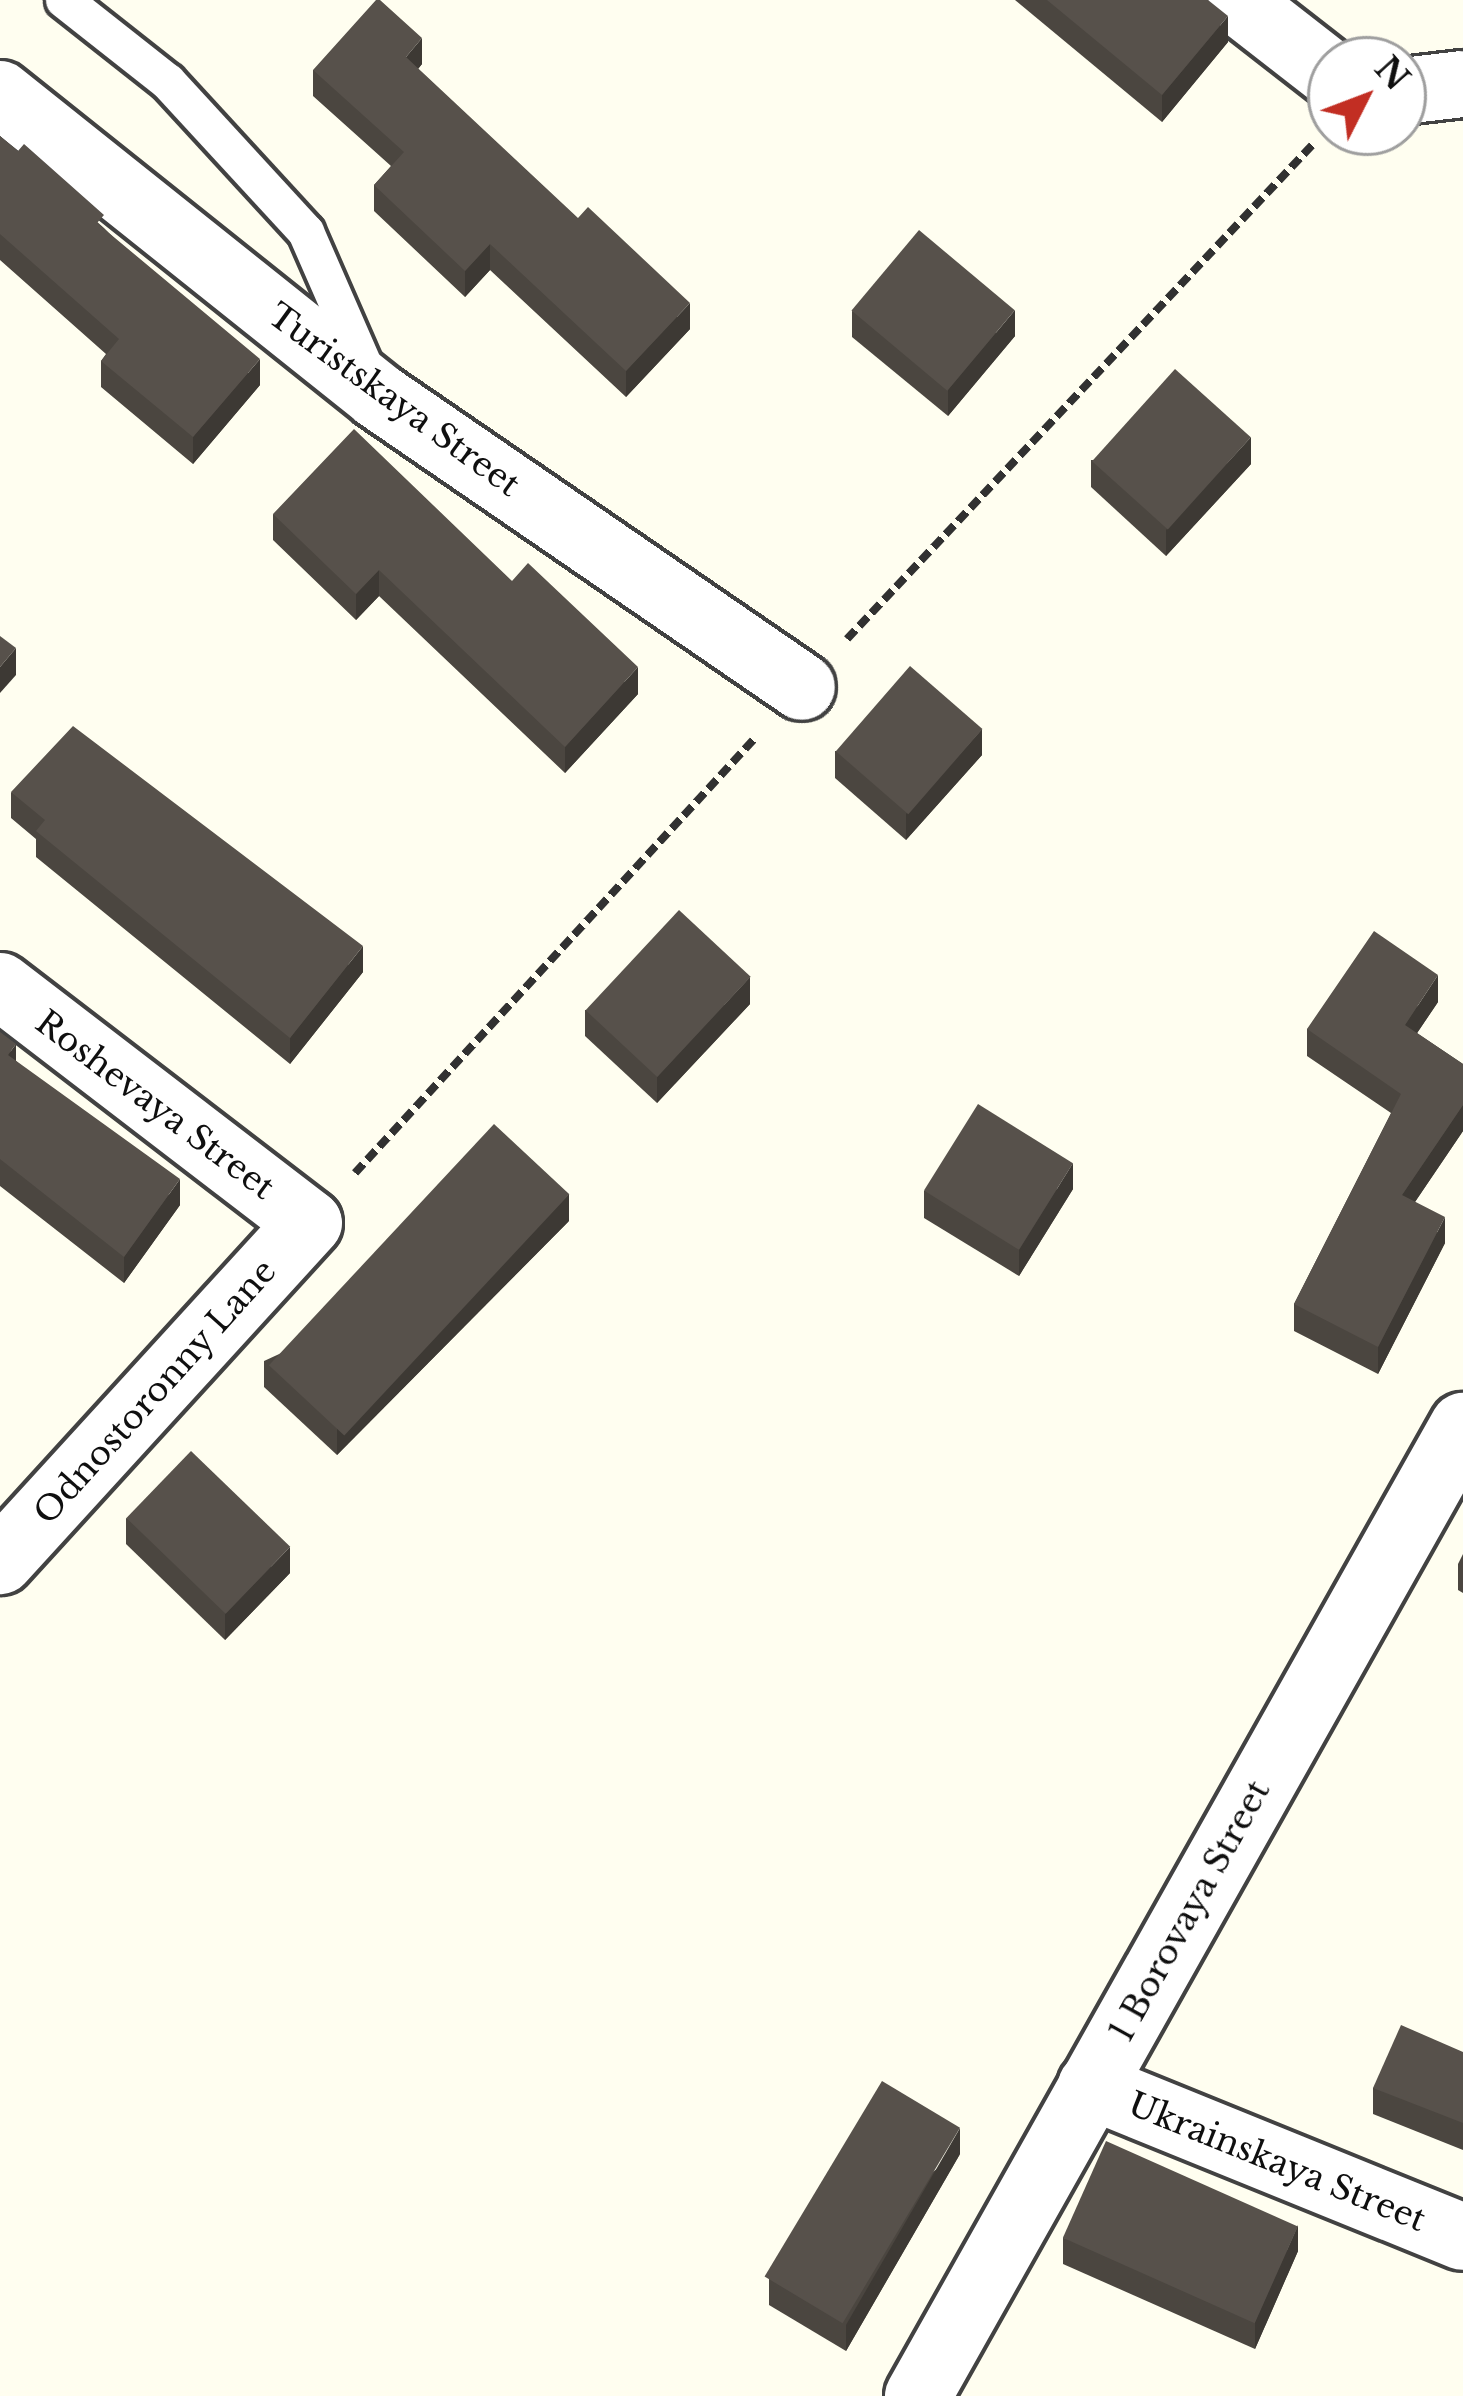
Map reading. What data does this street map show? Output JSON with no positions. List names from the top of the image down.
{
  "streets": {
    "street": [
      "Turistskaya Street",
      "Roshevaya Street",
      "Odnostoronny Lane",
      "1 Borovaya Street",
      "Ukrainskaya Street"
    ]
  },
  "crossings": [
    ["Roshevaya Street", "Odnostoronny Lane"],
    ["1 Borovaya Street", "Ukrainskaya Street"]
  ],
  "north": "top right"
}
